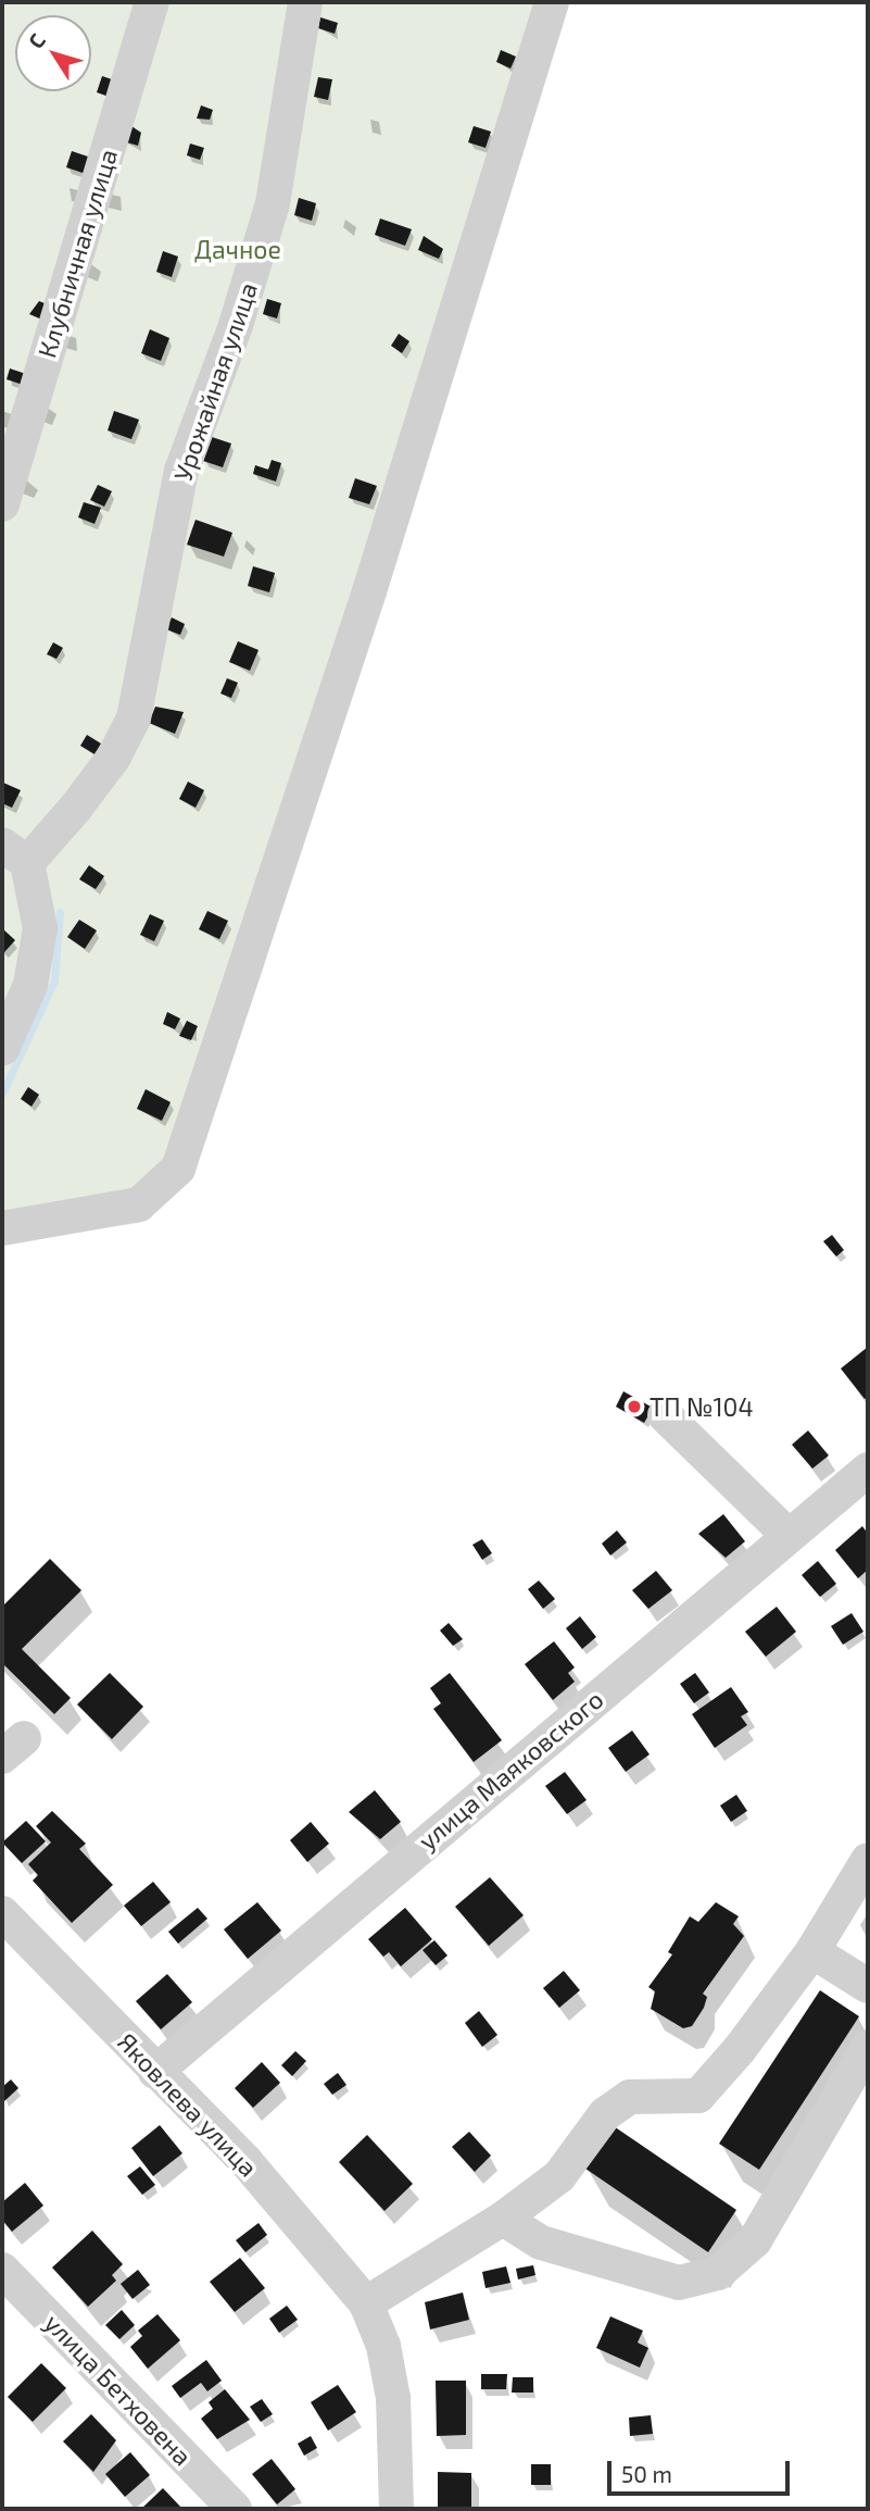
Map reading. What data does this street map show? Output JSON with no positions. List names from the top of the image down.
{
  "streets": {
    "street": [
      "Клубничная улица",
      "Урожайная улица",
      "улица Маяковского",
      "Яковлева улица",
      "улица Бетховена"
    ]
  },
  "crossings": [
    ["улица Маяковского", "Яковлева улица"]
  ],
  "parks": ["Дачное"],
  "places": ["ТП №104"],
  "scale_bar": "50 m",
  "north": "top left"
}
